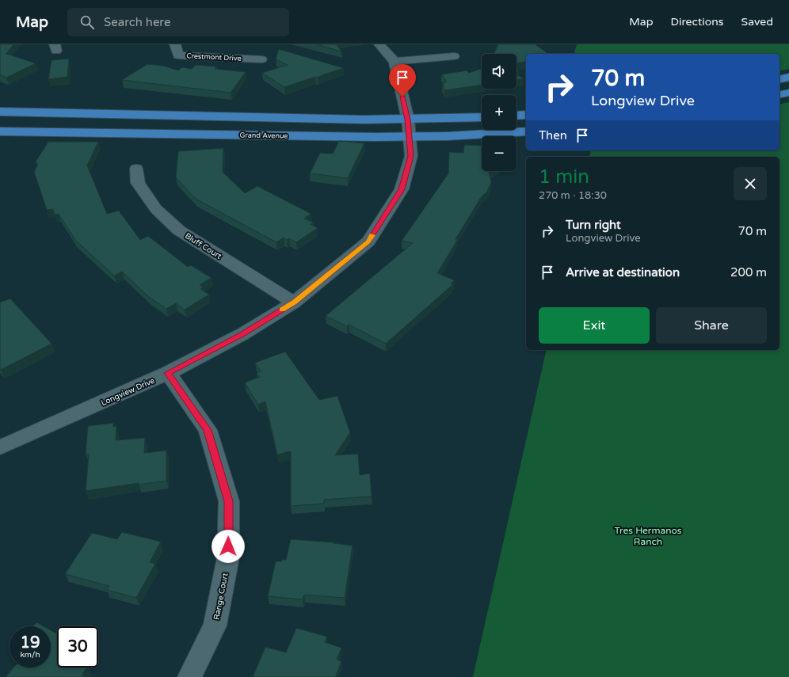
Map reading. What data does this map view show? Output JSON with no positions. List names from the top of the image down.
{
  "streets": {
    "main road": ["Grand Avenue"],
    "street": [
      "Crestmont Drive",
      "Bluff Court",
      "Longview Drive",
      "Range Court"
    ]
  },
  "crossings": [
    ["Grand Avenue", "Longview Drive"],
    ["Bluff Court", "Longview Drive"],
    ["Longview Drive", "Range Court"]
  ],
  "parks": ["Tres Hermanos Ranch"],
  "page": {
    "header": "Map",
    "search": "Search here",
    "nav": ["Map", "Directions", "Saved"],
    "map_buttons": ["+", "−"],
    "turn": ["70 m", "Longview Drive"],
    "then": "Then",
    "heading": ["1 min", "270 m · 18:30"],
    "list": [
      {
        "name": "Turn right",
        "note": "Longview Drive",
        "value": "70 m"
      },
      {
        "name": "Arrive at destination",
        "value": "200 m"
      }
    ],
    "buttons": ["Exit", "Share"],
    "speed": "19 km/h",
    "limit": "30"
  }
}
